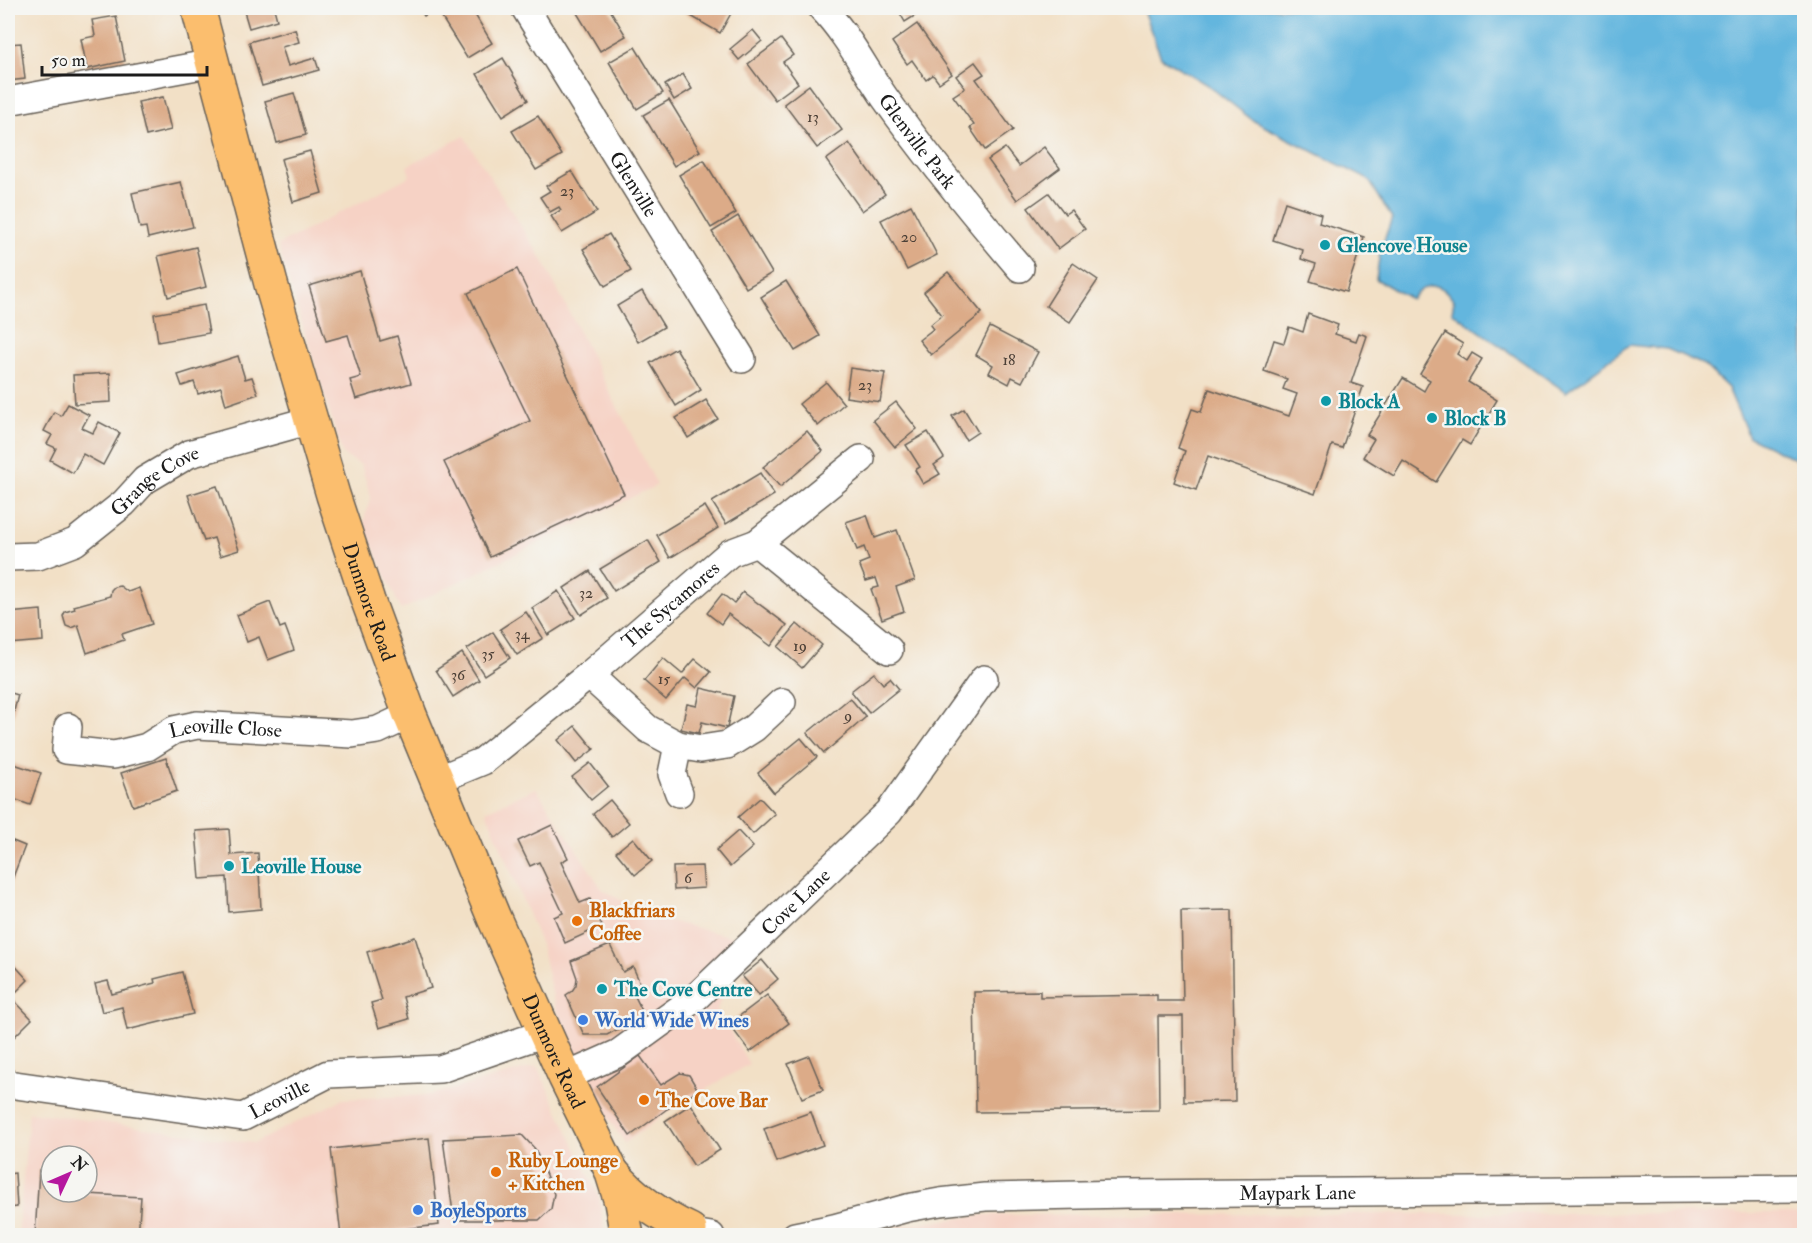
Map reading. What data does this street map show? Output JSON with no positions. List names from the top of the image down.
{
  "streets": {
    "main road": ["Dunmore Road"],
    "street": [
      "Glenville Park",
      "Glenville",
      "Grange Cove",
      "The Sycamores",
      "Leoville Close",
      "Cove Lane",
      "Leoville",
      "Maypark Lane"
    ]
  },
  "crossings": [
    ["Grange Cove", "Dunmore Road"],
    ["Dunmore Road", "The Sycamores"],
    ["Dunmore Road", "Leoville Close"],
    ["Dunmore Road", "Cove Lane"],
    ["Dunmore Road", "Leoville"]
  ],
  "places": [
    "Glencove House",
    "Block A",
    "Block B",
    "Leoville House",
    "Blackfriars Coffee",
    "The Cove Centre",
    "World Wide Wines",
    "The Cove Bar",
    "Ruby Lounge + Kitchen",
    "BoyleSports"
  ],
  "house_numbers": [
    "13",
    "23",
    "20",
    "18",
    "23",
    "32",
    "34",
    "19",
    "35",
    "36",
    "15",
    "9",
    "6"
  ],
  "scale_bar": "50 m",
  "north": "top right"
}
